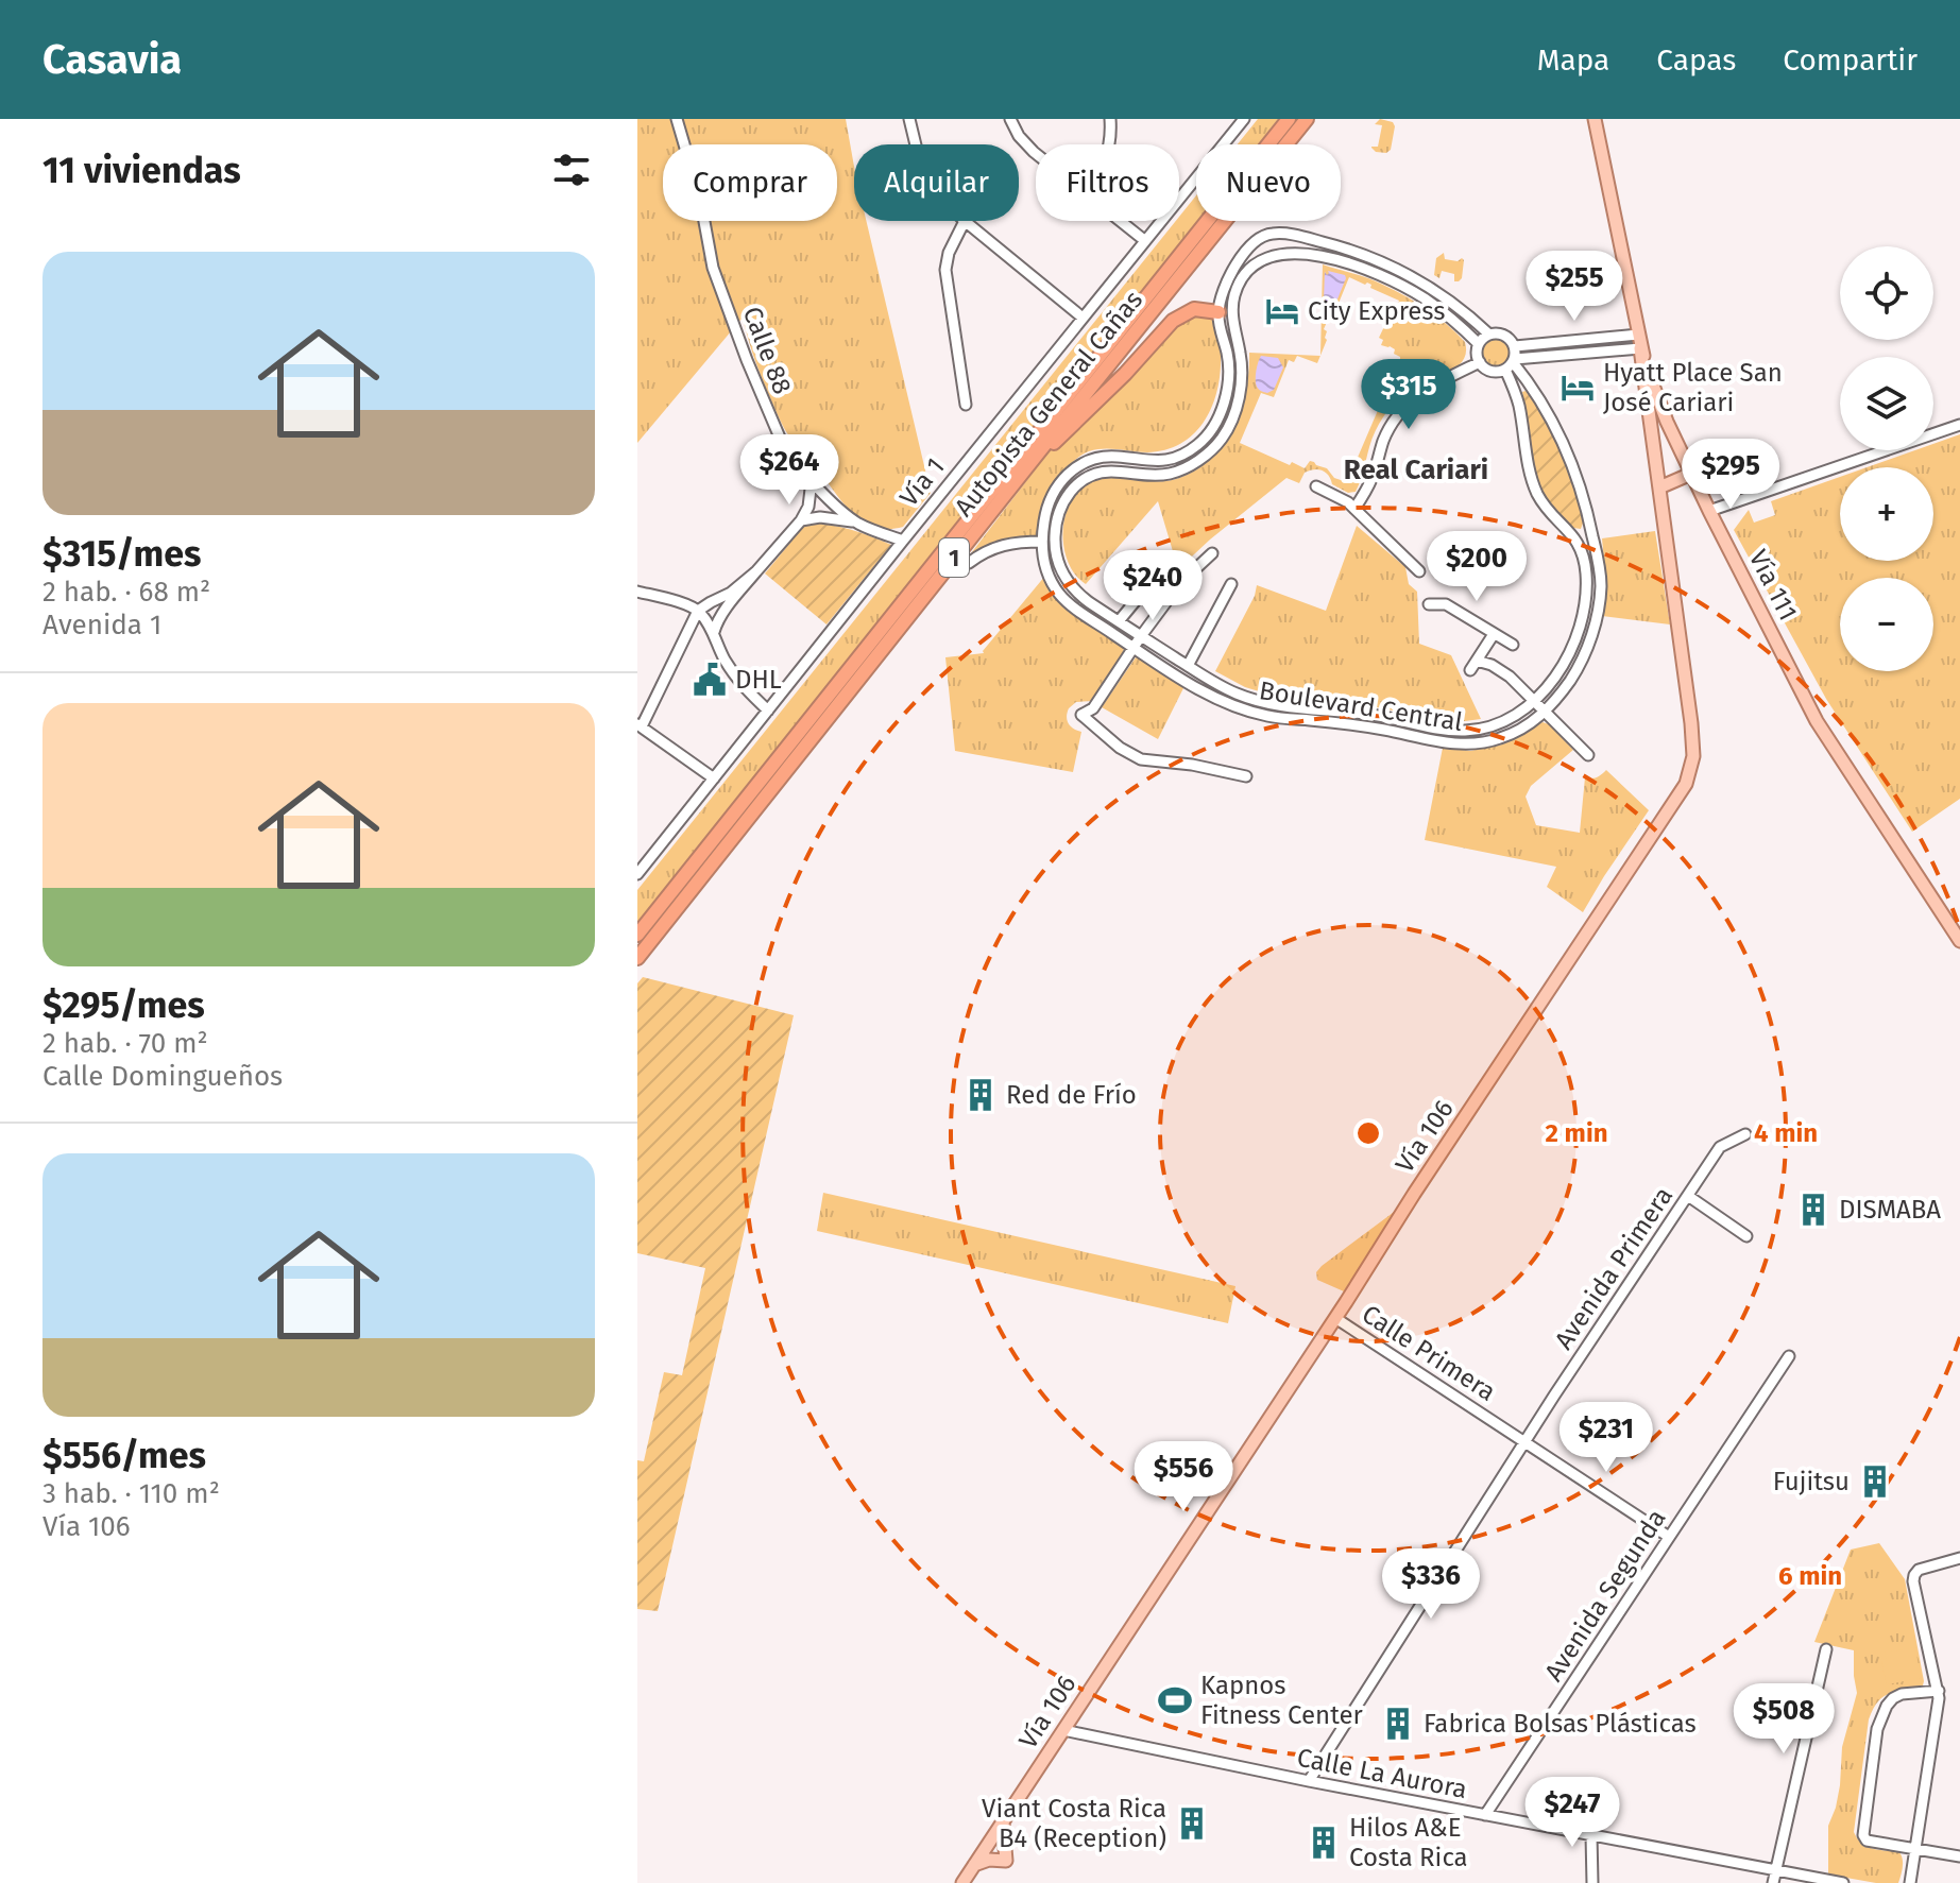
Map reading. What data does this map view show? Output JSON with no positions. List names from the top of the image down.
{
  "streets": {
    "highway": ["Autopista General Cañas", "1"],
    "main road": ["Vía 111", "Vía 106"],
    "street": [
      "Calle 88",
      "Vía 1",
      "Boulevard Central",
      "Avenida Primera",
      "Calle Primera",
      "Avenida Segunda",
      "Calle La Aurora"
    ]
  },
  "crossings": [
    ["Calle 88", "Vía 1"],
    ["Vía 111", "Vía 106"],
    ["Vía 106", "Calle Primera"],
    ["Vía 106", "Calle La Aurora"],
    ["Avenida Primera", "Calle Primera"],
    ["Avenida Primera", "Calle La Aurora"],
    ["Calle Primera", "Avenida Segunda"],
    ["Avenida Segunda", "Calle La Aurora"]
  ],
  "districts": ["Real Cariari"],
  "places": {
    "hotel": ["City Express", "Hyatt Place San José Cariari"],
    "public building": ["DHL"],
    "building": [
      "Red de Frío",
      "DISMABA",
      "Fujitsu",
      "Fabrica Bolsas Plásticas",
      "Viant Costa Rica B4 (Reception)",
      "Hilos A&E Costa Rica"
    ],
    "sports": ["Kapnos Fitness Center"]
  },
  "page": {
    "header": "Casavia",
    "nav": ["Mapa", "Capas", "Compartir"],
    "heading": "11 viviendas",
    "chip": [
      "Comprar",
      "Alquilar",
      "Filtros",
      "Nuevo"
    ],
    "list": [
      {
        "name": "$315/mes",
        "note": "2 hab. · 68 m² · Avenida 1"
      },
      {
        "name": "$295/mes",
        "note": "2 hab. · 70 m² · Calle Domingueños"
      },
      {
        "name": "$556/mes",
        "note": "3 hab. · 110 m² · Vía 106"
      }
    ],
    "map_buttons": ["+", "−"],
    "price": [
      "$255",
      "$315",
      "$264",
      "$295",
      "$200",
      "$240",
      "$231",
      "$556",
      "$336",
      "$508",
      "$247"
    ]
  },
  "rings": ["2 min", "4 min", "6 min"]
}
